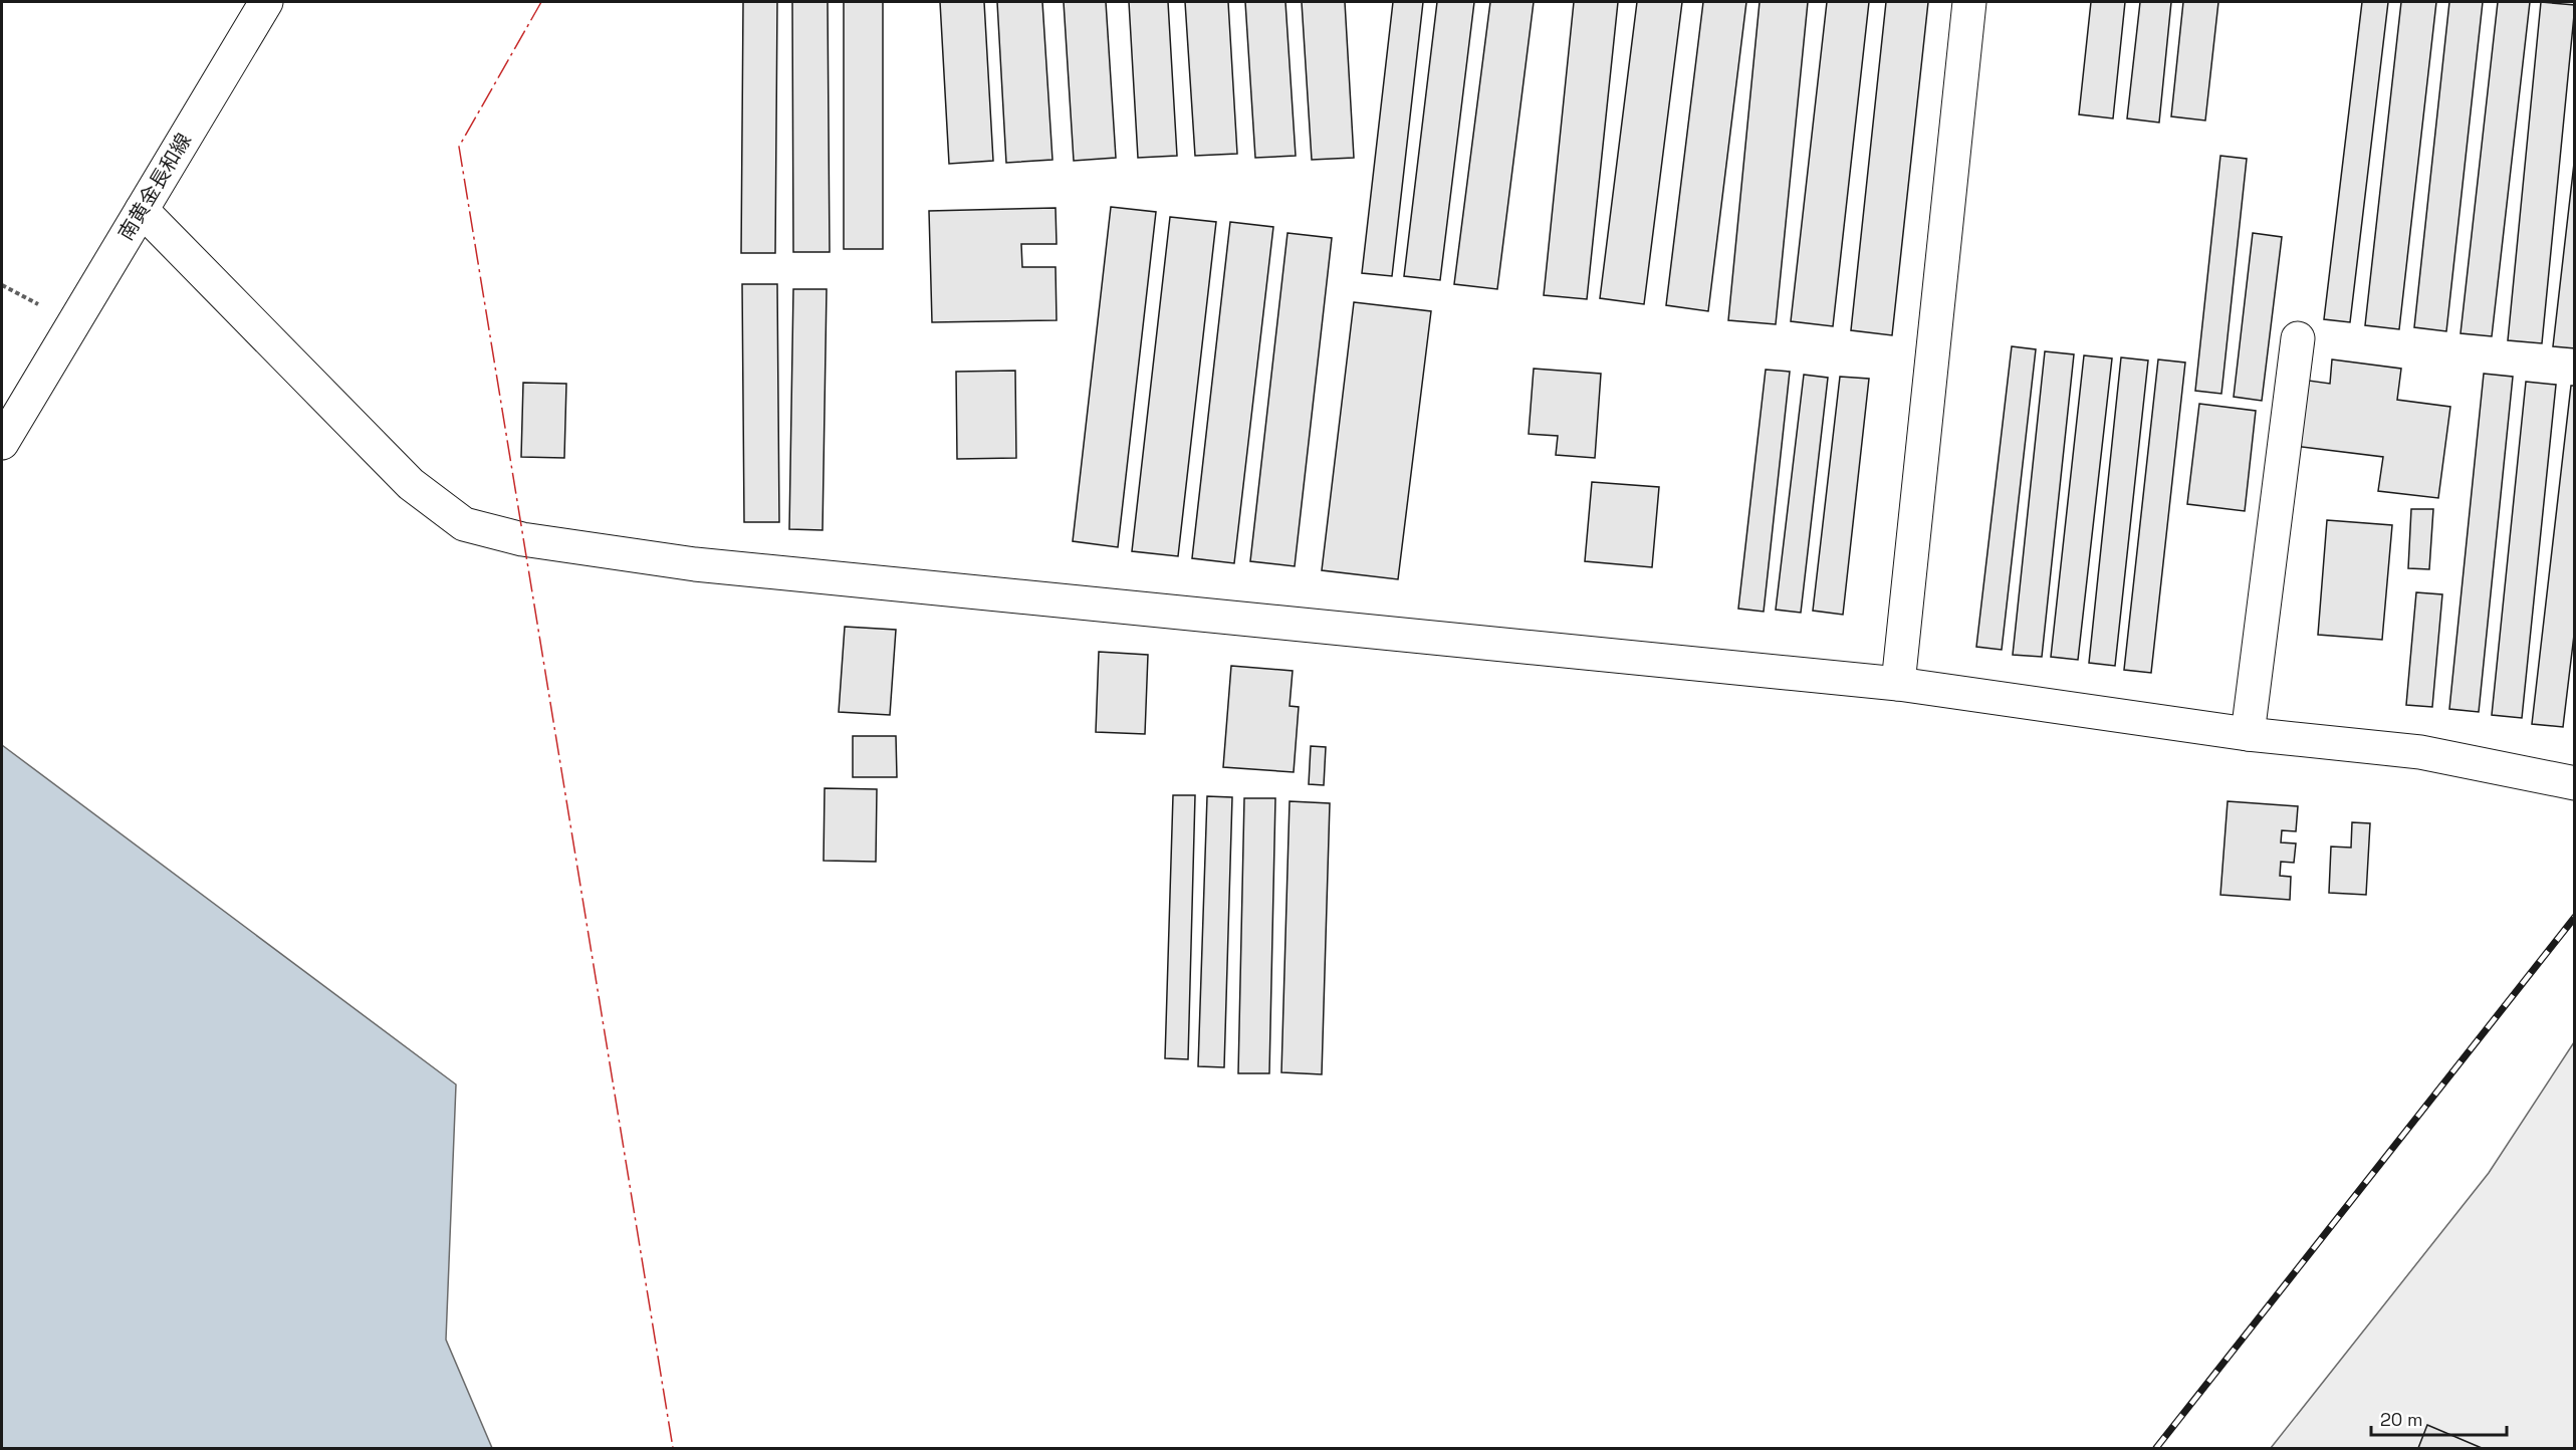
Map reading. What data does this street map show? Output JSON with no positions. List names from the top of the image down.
{
  "streets": {
    "street": ["南黄金長和線"]
  },
  "scale_bar": "20 m"
}
